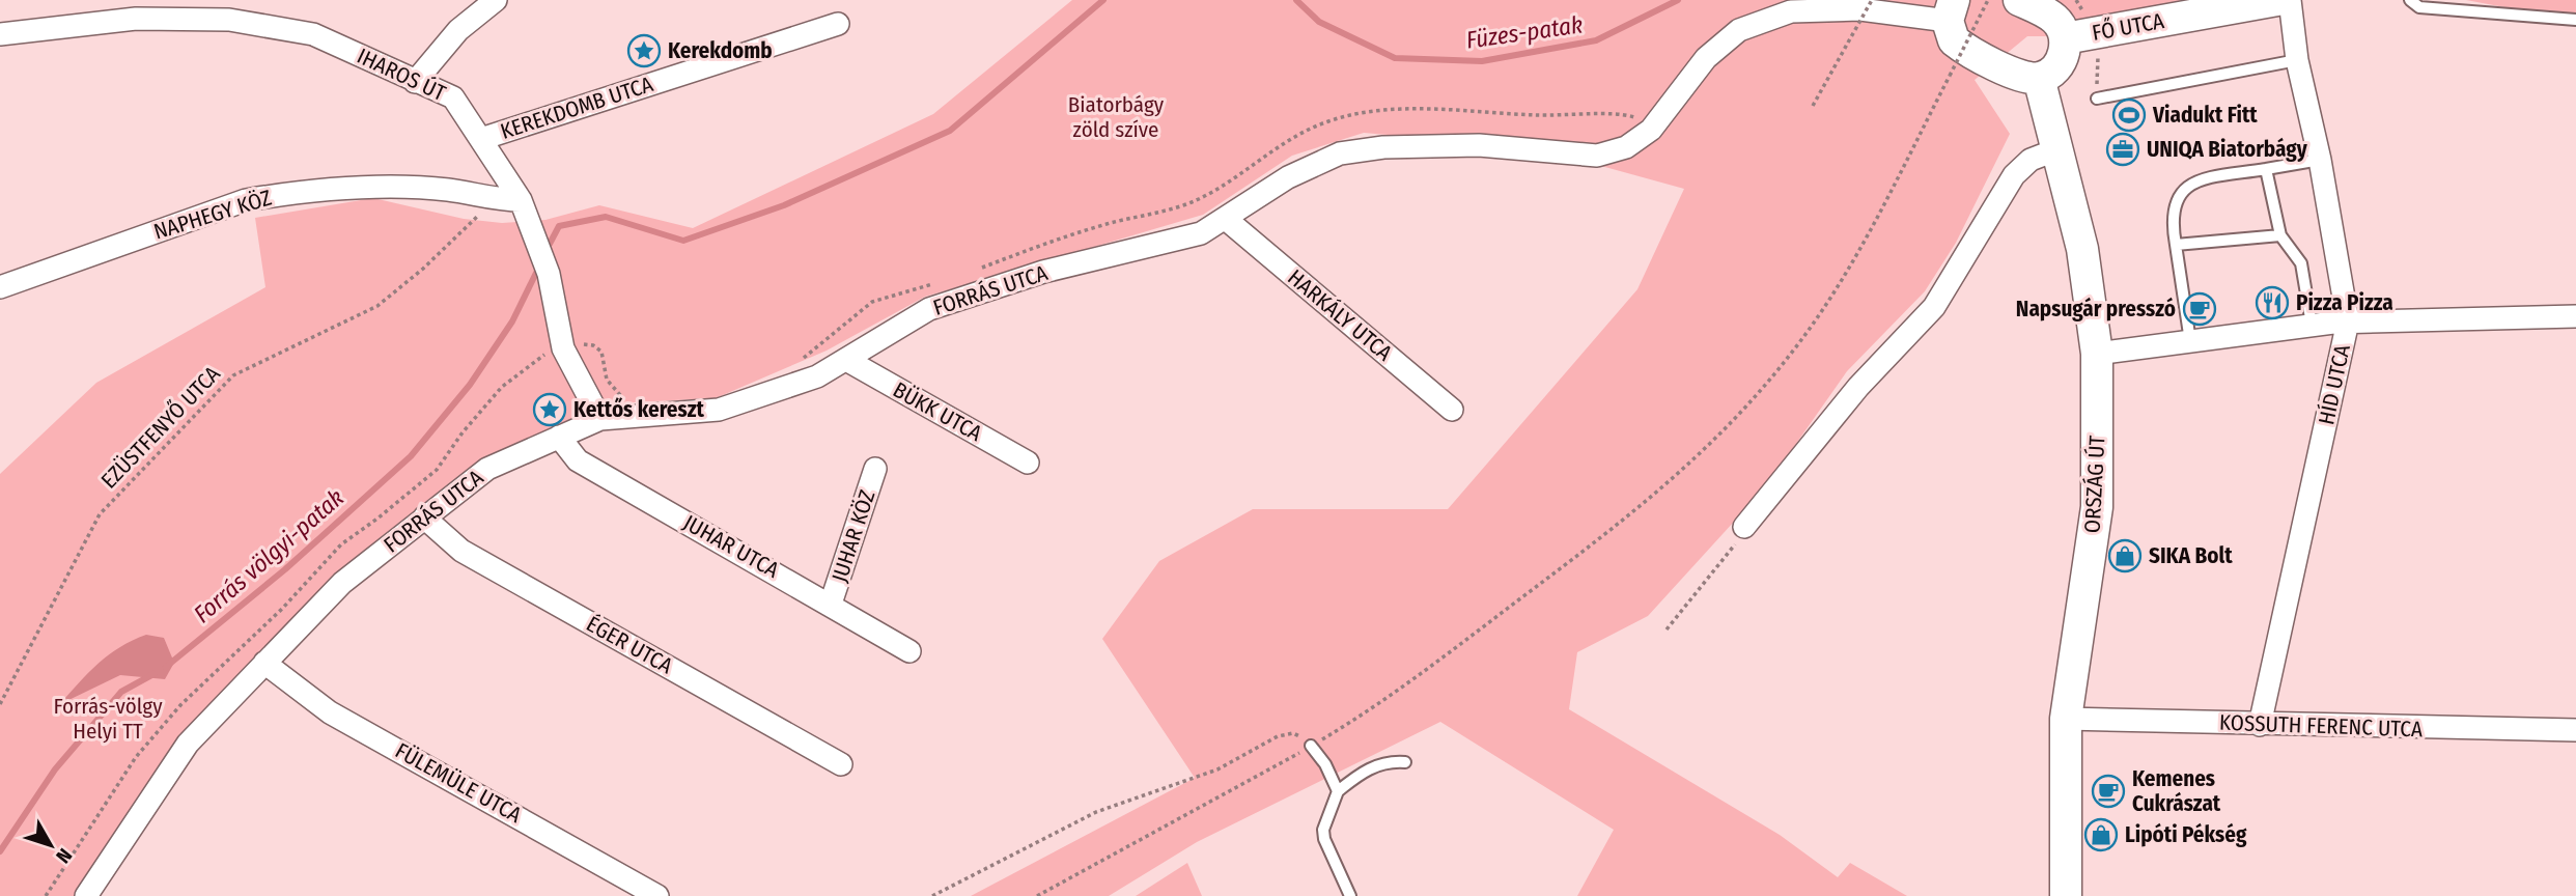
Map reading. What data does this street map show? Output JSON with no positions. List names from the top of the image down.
{
  "streets": {
    "main road": ["FŐ UTCA", "ORSZÁG ÚT"],
    "street": [
      "IHAROS ÚT",
      "KEREKDOMB UTCA",
      "NAPHEGY KÖZ",
      "FORRÁS UTCA",
      "HARKÁLY UTCA",
      "HÍD UTCA",
      "BÜKK UTCA",
      "JUHAR KÖZ",
      "JUHAR UTCA",
      "ÉGER UTCA",
      "KOSSUTH FERENC UTCA",
      "FÜLEMÜLE UTCA"
    ],
    "path": ["EZÜSTFENYŐ UTCA"]
  },
  "crossings": [
    ["IHAROS ÚT", "KEREKDOMB UTCA"],
    ["IHAROS ÚT", "NAPHEGY KÖZ"],
    ["IHAROS ÚT", "FORRÁS UTCA"],
    ["NAPHEGY KÖZ", "EZÜSTFENYŐ UTCA"],
    ["FORRÁS UTCA", "HARKÁLY UTCA"],
    ["FORRÁS UTCA", "BÜKK UTCA"],
    ["FORRÁS UTCA", "JUHAR UTCA"],
    ["FORRÁS UTCA", "ÉGER UTCA"],
    ["FORRÁS UTCA", "FÜLEMÜLE UTCA"],
    ["HÍD UTCA", "KOSSUTH FERENC UTCA"],
    ["ORSZÁG ÚT", "KOSSUTH FERENC UTCA"],
    ["JUHAR KÖZ", "JUHAR UTCA"]
  ],
  "water": ["Füzes-patak", "Forrás völgyi-patak"],
  "parks": ["Biatorbágy zöld szíve", "Forrás-völgy Helyi TT"],
  "places": {
    "place": ["Kerekdomb", "Kettős kereszt"],
    "sports": ["Viadukt Fitt"],
    "office": ["UNIQA Biatorbágy"],
    "restaurant": ["Pizza Pizza"],
    "cafe": ["Napsugár presszó", "Kemenes Cukrászat"],
    "shop": ["SIKA Bolt", "Lipóti Pékség"]
  },
  "north": "bottom right"
}
